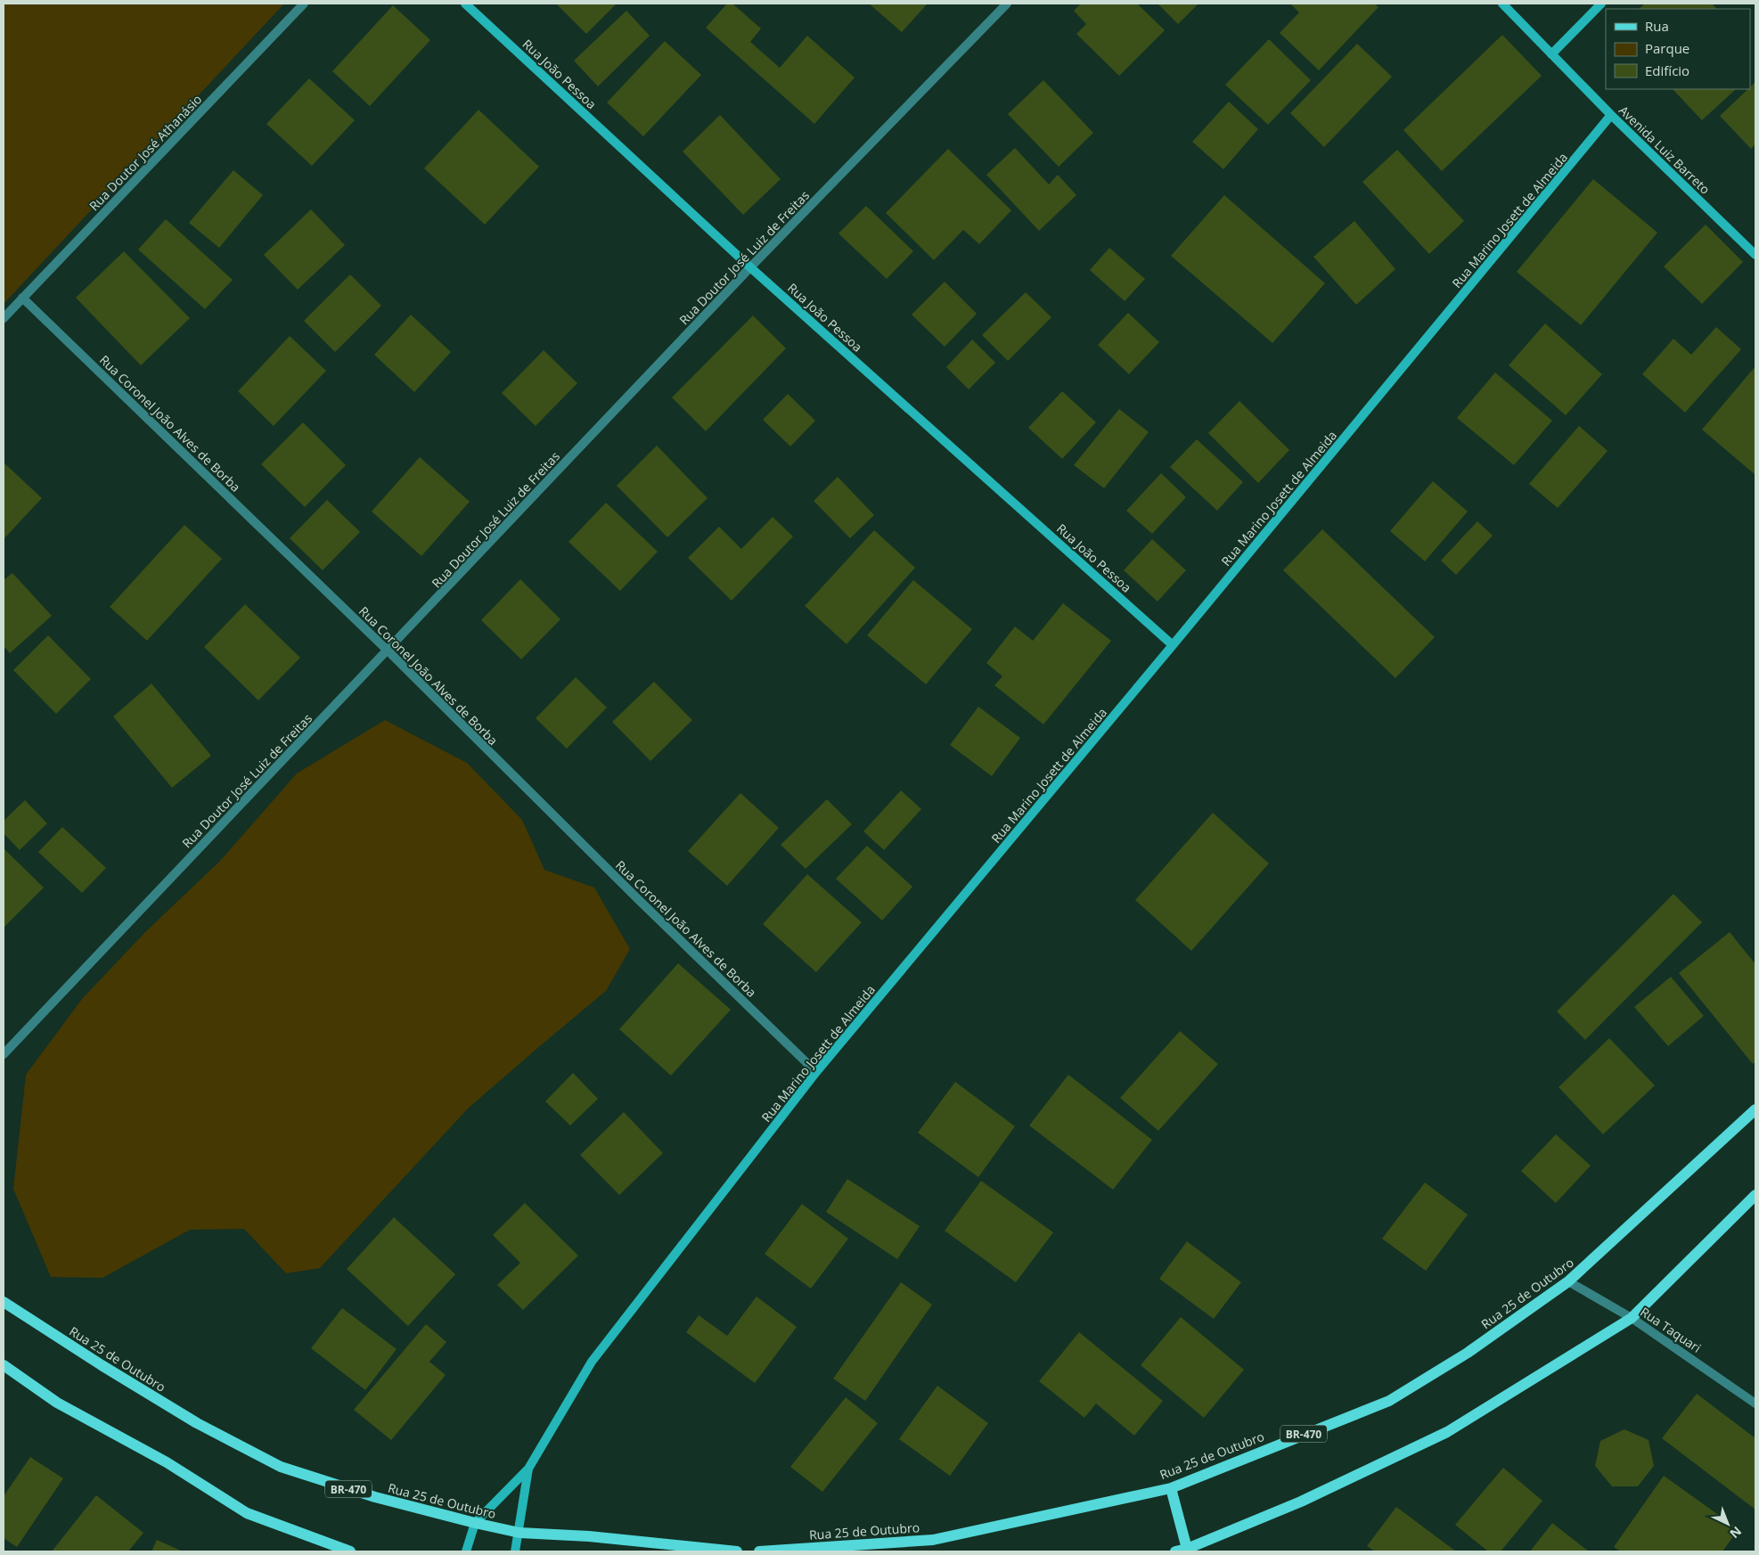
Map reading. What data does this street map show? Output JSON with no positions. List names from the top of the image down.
{
  "streets": {
    "main road": ["Rua 25 de Outubro", "BR-470"],
    "street": [
      "Rua João Pessoa",
      "Avenida Luiz Barreto",
      "Rua Doutor José Athanásio",
      "Rua Marino Josett de Almeida",
      "Rua Doutor José Luiz de Freitas",
      "Rua Coronel João Alves de Borba",
      "Rua Taquari"
    ]
  },
  "crossings": [
    ["Rua João Pessoa", "Rua Marino Josett de Almeida"],
    ["Rua João Pessoa", "Rua Doutor José Luiz de Freitas"],
    ["Avenida Luiz Barreto", "Rua Marino Josett de Almeida"],
    ["Rua Doutor José Athanásio", "Rua Coronel João Alves de Borba"],
    ["Rua Marino Josett de Almeida", "Rua Coronel João Alves de Borba"],
    ["Rua Marino Josett de Almeida", "Rua 25 de Outubro"],
    ["Rua Doutor José Luiz de Freitas", "Rua Coronel João Alves de Borba"],
    ["Rua 25 de Outubro", "Rua Taquari"]
  ],
  "legend": ["Rua", "Parque", "Edifício"],
  "north": "bottom right"
}
